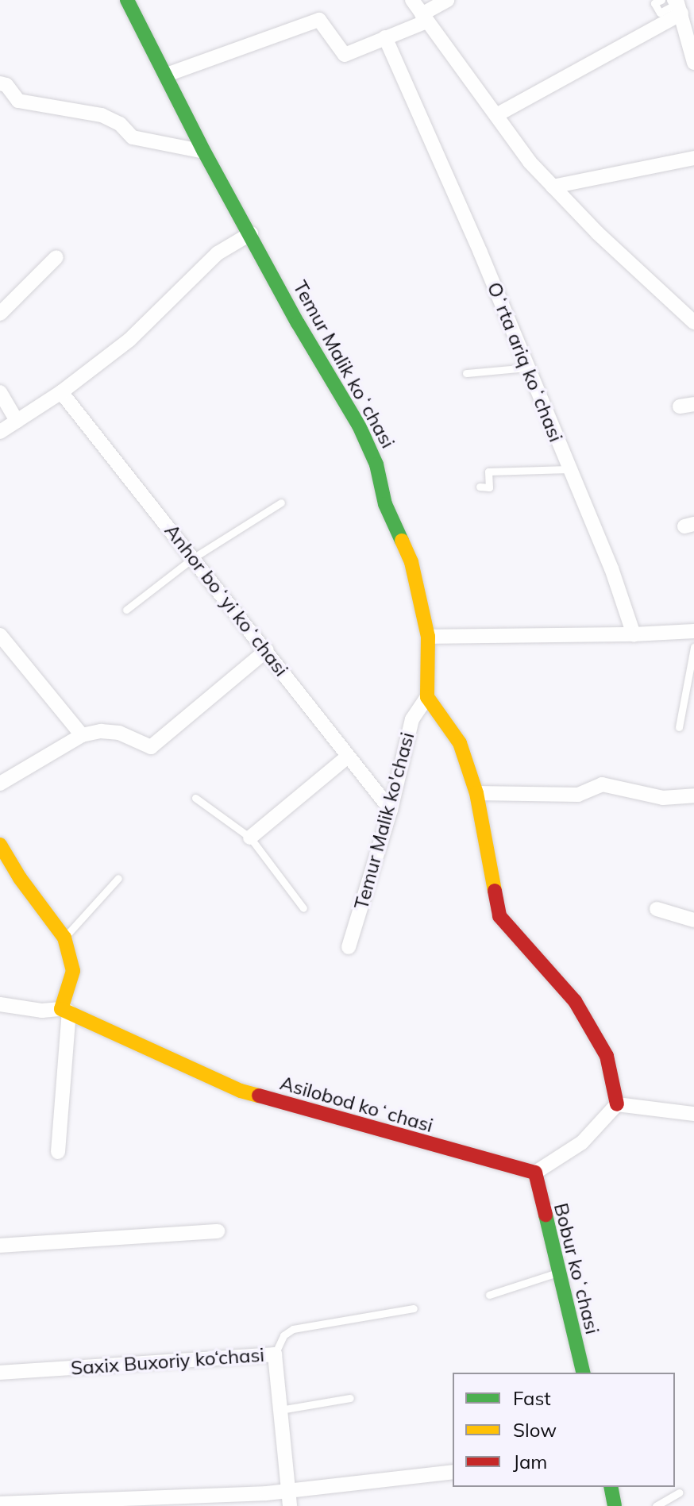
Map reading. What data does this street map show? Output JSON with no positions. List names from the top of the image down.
{
  "streets": {
    "street": [
      "Oʻrta ariq koʻchasi",
      "Temur Malik koʻchasi",
      "Anhor boʻyi koʻchasi",
      "Temur Malik ko'chasi",
      "Asilobod koʻchasi",
      "Bobur koʻchasi",
      "Saxix Buxoriy ko‘chasi"
    ]
  },
  "crossings": [
    ["Temur Malik koʻchasi", "Temur Malik ko'chasi"],
    ["Anhor boʻyi koʻchasi", "Temur Malik ko'chasi"],
    ["Asilobod koʻchasi", "Bobur koʻchasi"]
  ],
  "legend": ["Fast", "Slow", "Jam"]
}
